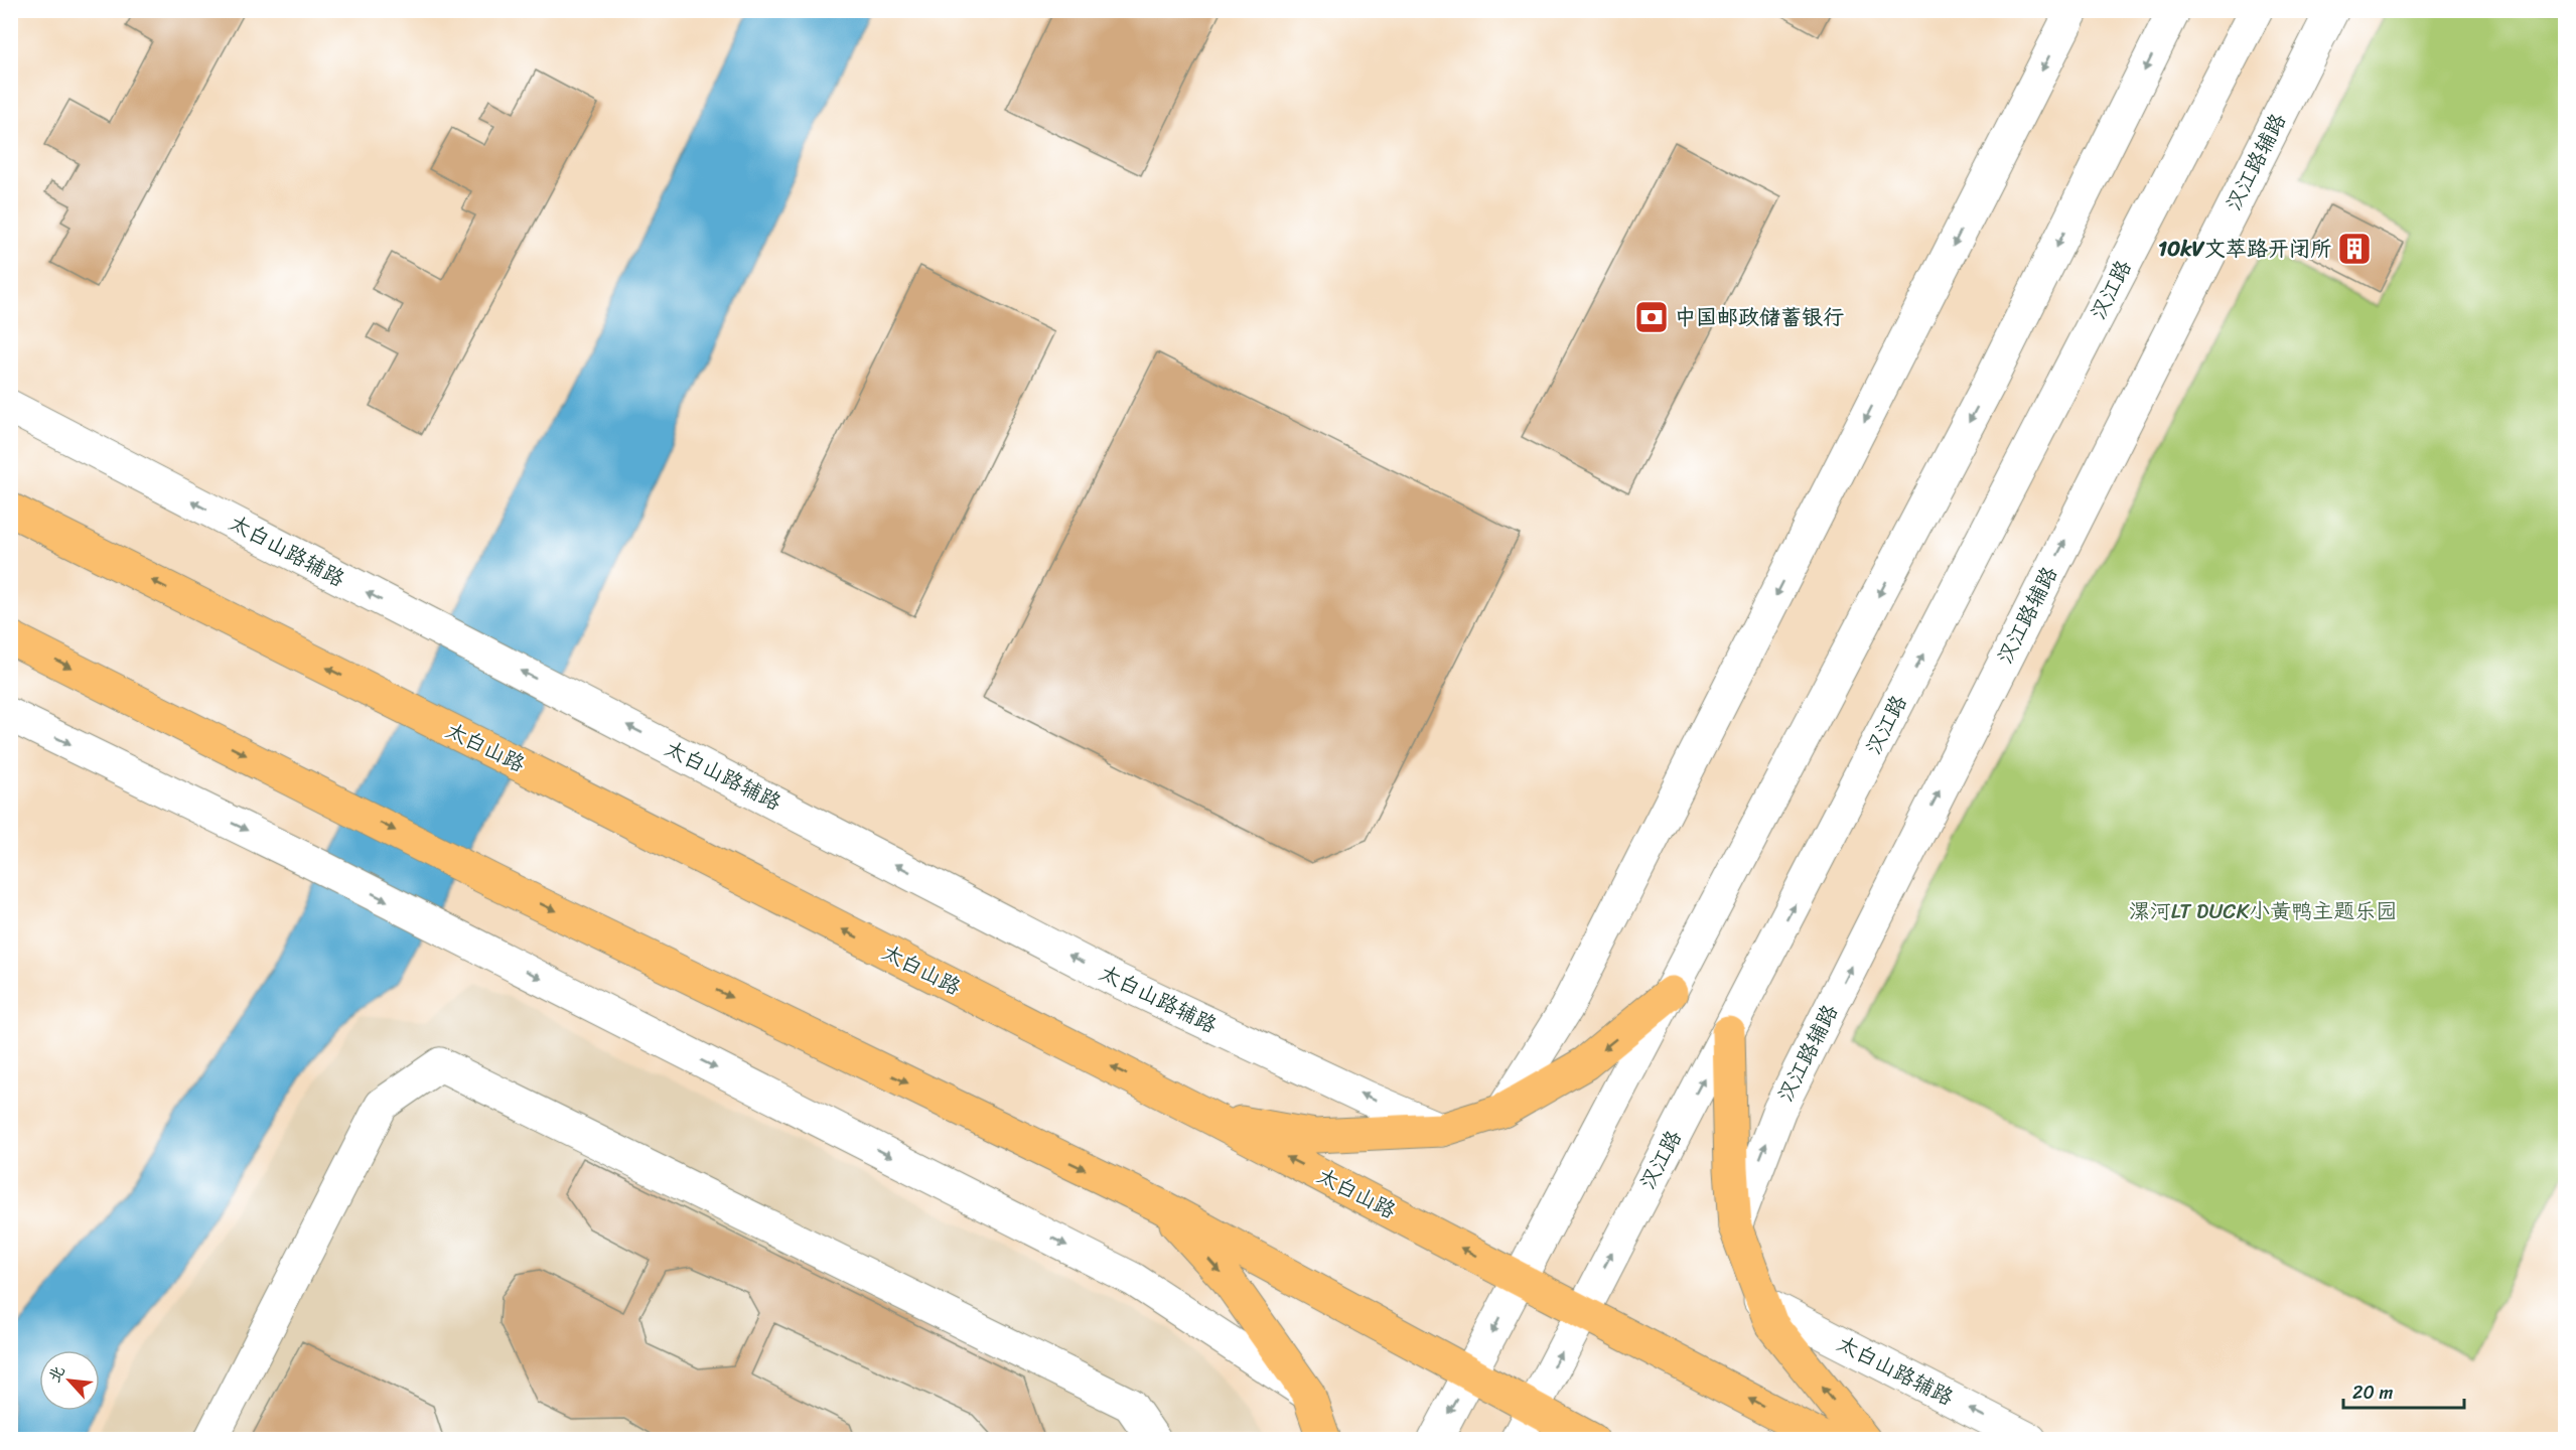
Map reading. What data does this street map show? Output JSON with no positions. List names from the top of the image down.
{
  "streets": {
    "main road": ["太白山路"],
    "street": ["汉江路辅路", "汉江路", "太白山路辅路"]
  },
  "crossings": [
    ["汉江路", "太白山路"]
  ],
  "parks": ["漯河LT DUCK小黄鸭主题乐园"],
  "places": {
    "building": ["10kV文萃路开闭所"],
    "bank": ["中国邮政储蓄银行"]
  },
  "scale_bar": "20 m",
  "north": "top left"
}
